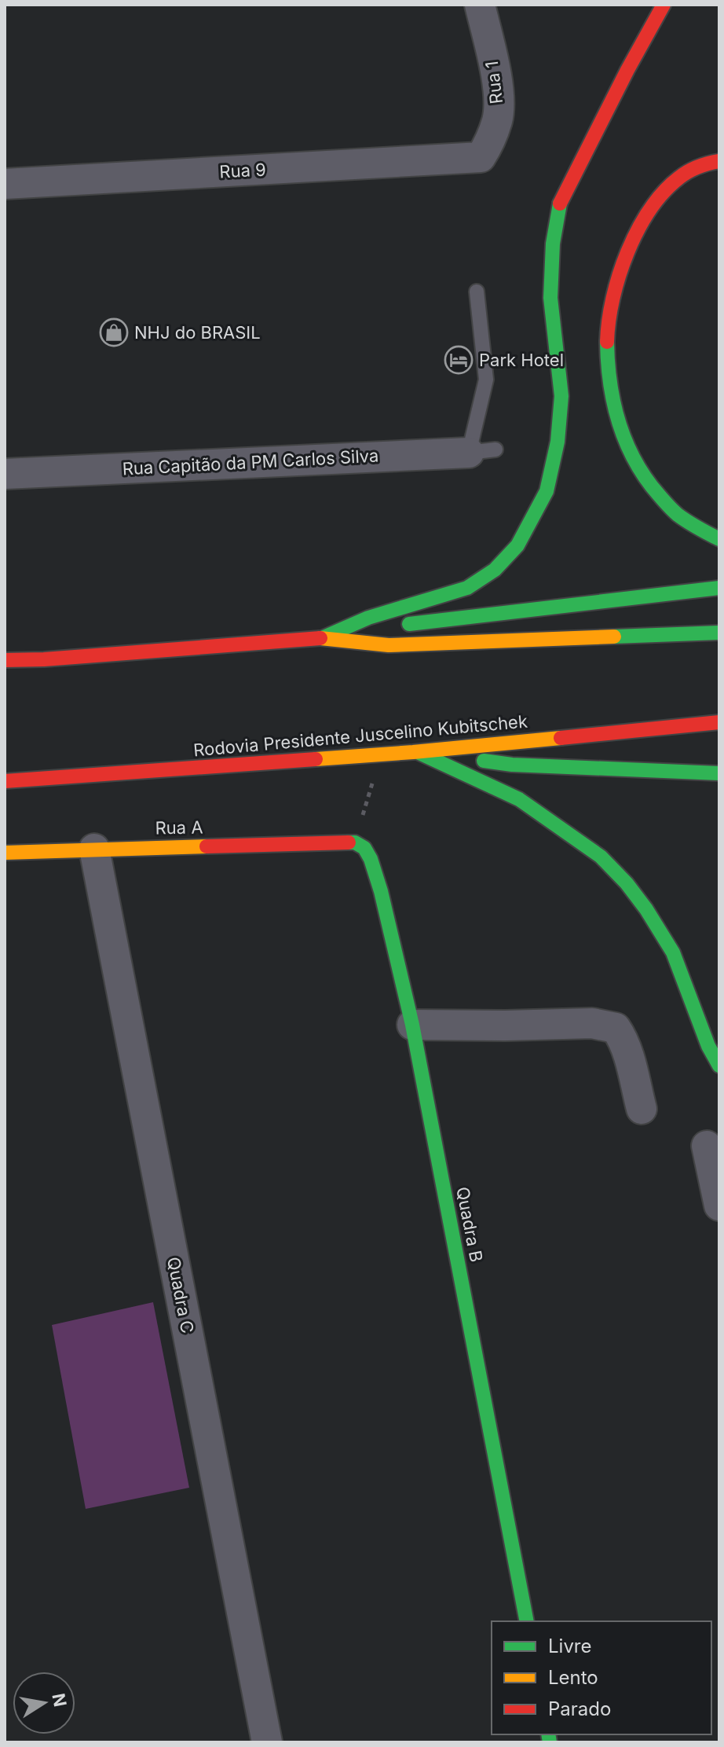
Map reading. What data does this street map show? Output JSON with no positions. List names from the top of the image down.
{
  "streets": {
    "main road": ["Rodovia Presidente Juscelino Kubitschek", "Rua A", "Quadra B"],
    "street": [
      "Rua 1",
      "Rua 9",
      "Rua Capitão da PM Carlos Silva",
      "Quadra C"
    ]
  },
  "crossings": [
    ["Rua 1", "Rua 9"],
    ["Rua A", "Quadra B"],
    ["Rua A", "Quadra C"]
  ],
  "places": {
    "shop": ["NHJ do BRASIL"],
    "hotel": ["Park Hotel"]
  },
  "legend": ["Livre", "Lento", "Parado"],
  "north": "right"
}
